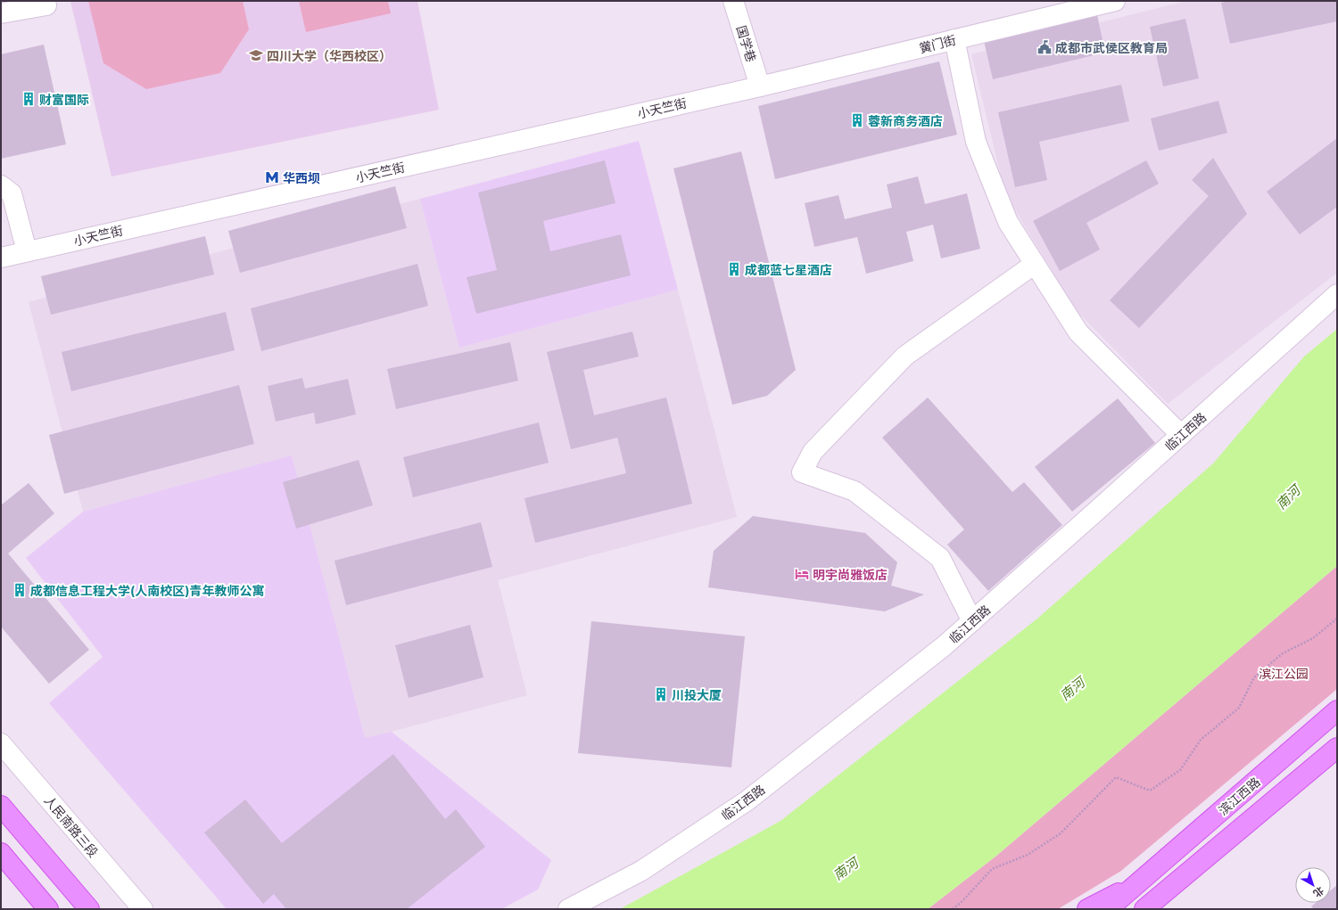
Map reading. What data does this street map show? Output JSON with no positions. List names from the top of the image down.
{
  "streets": {
    "main road": ["滨江西路"],
    "street": [
      "国学巷",
      "黉门街",
      "小天竺街",
      "临江西路",
      "人民南路三段"
    ]
  },
  "crossings": [
    ["国学巷", "黉门街"],
    ["国学巷", "小天竺街"],
    ["黉门街", "小天竺街"]
  ],
  "water": ["南河"],
  "parks": ["滨江公园"],
  "places": {
    "public building": ["成都市武侯区教育局"],
    "school or university": ["四川大学（华西校区）"],
    "building": [
      "财富国际",
      "蓉新商务酒店",
      "成都蓝七星酒店",
      "成都信息工程大学(人南校区)青年教师公寓",
      "川投大厦"
    ],
    "metro station": ["华西坝"],
    "hotel": ["明宇尚雅饭店"]
  },
  "north": "bottom right"
}
